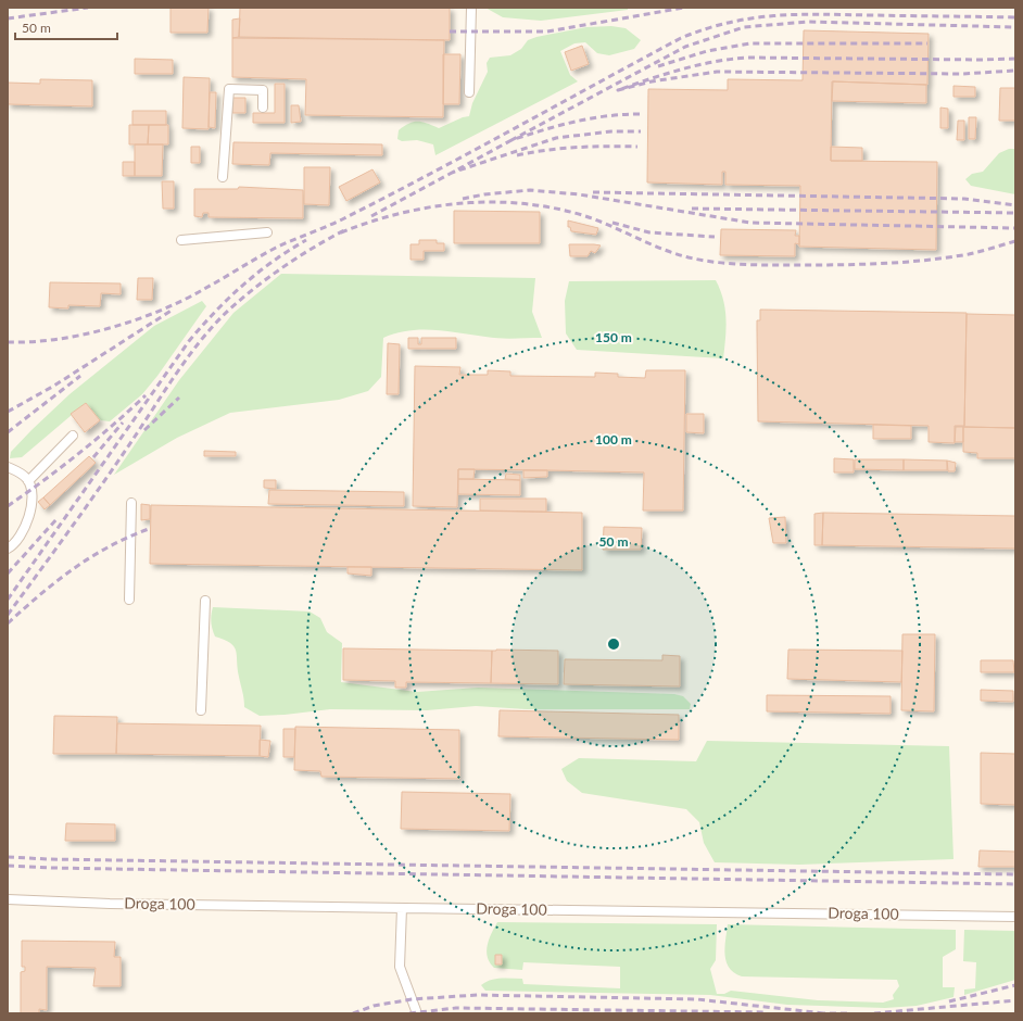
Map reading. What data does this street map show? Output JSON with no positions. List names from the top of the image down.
{
  "streets": {
    "lane": ["Droga 100"]
  },
  "scale_bar": "50 m",
  "rings": ["150 m", "100 m", "50 m"]
}
